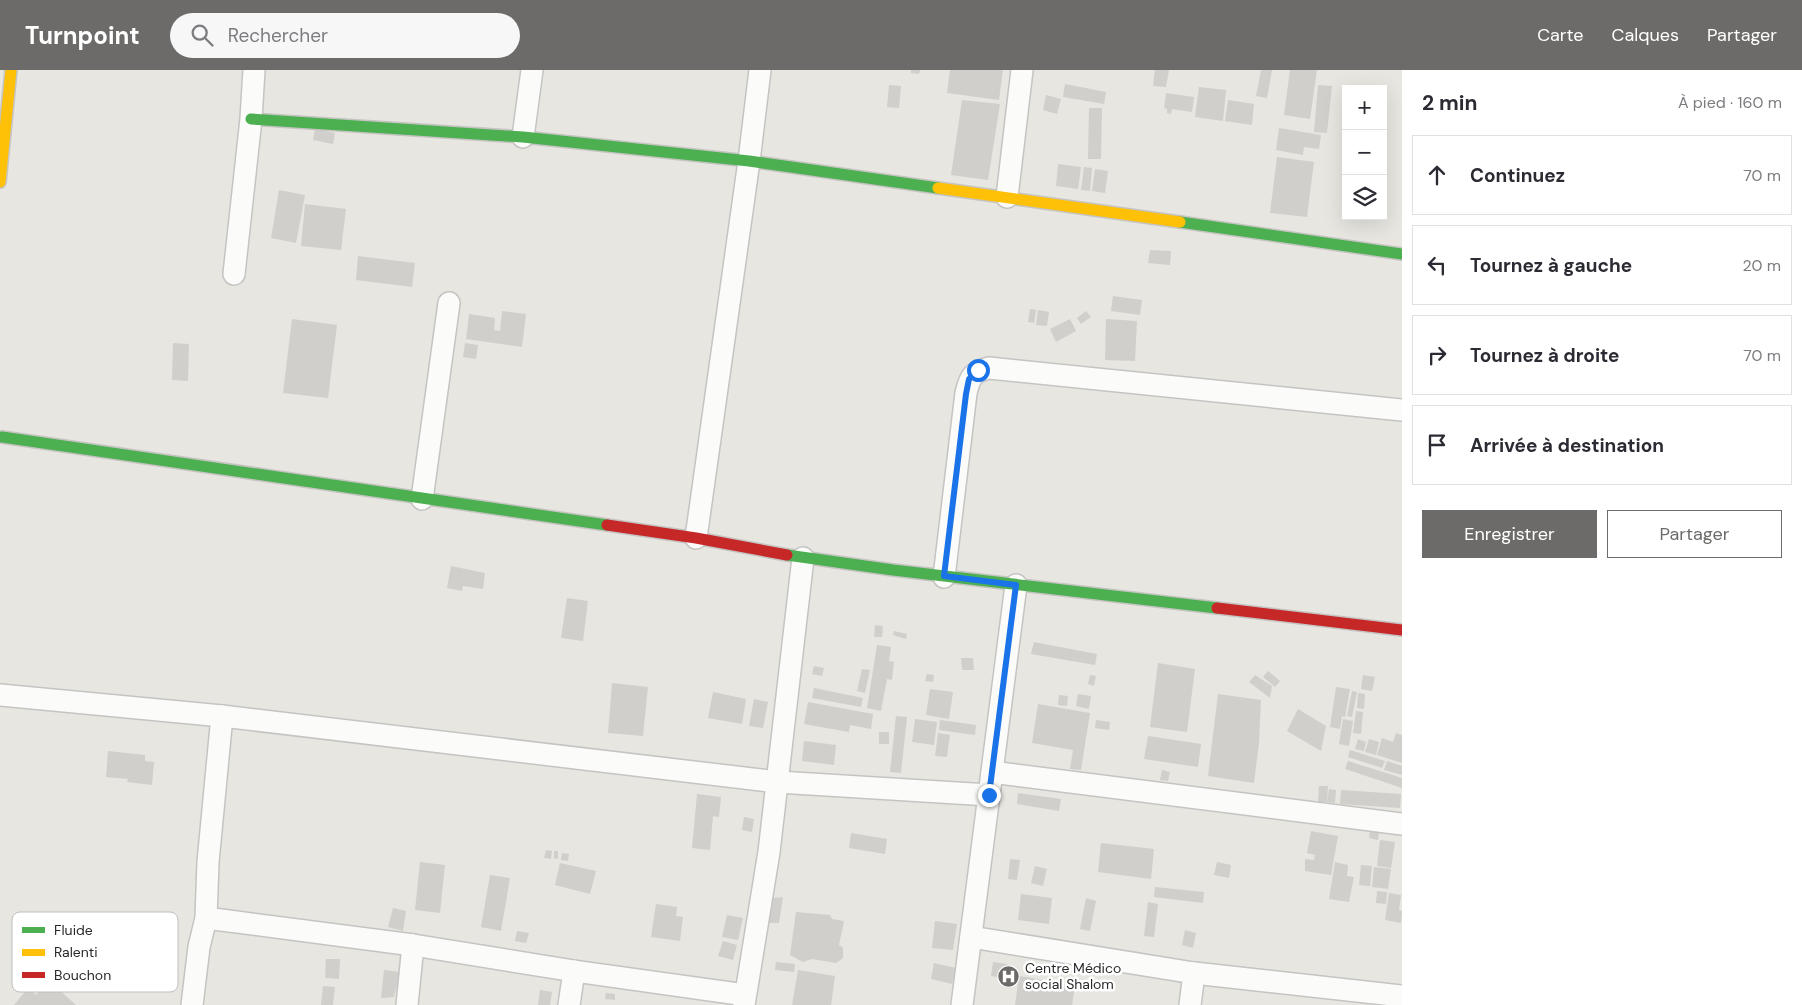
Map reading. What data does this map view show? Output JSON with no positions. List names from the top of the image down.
{
  "places": {
    "hospital": ["Centre Médico social Shalom"]
  },
  "legend": ["Fluide", "Ralenti", "Bouchon"],
  "page": {
    "header": "Turnpoint",
    "search": "Rechercher",
    "nav": ["Carte", "Calques", "Partager"],
    "heading": ["2 min", "À pied · 160 m"],
    "map_buttons": ["+", "−"],
    "list": [
      ["Continuez", "70 m"],
      ["Tournez à gauche", "20 m"],
      ["Tournez à droite", "70 m"],
      "Arrivée à destination"
    ],
    "buttons": ["Enregistrer", "Partager"]
  }
}
